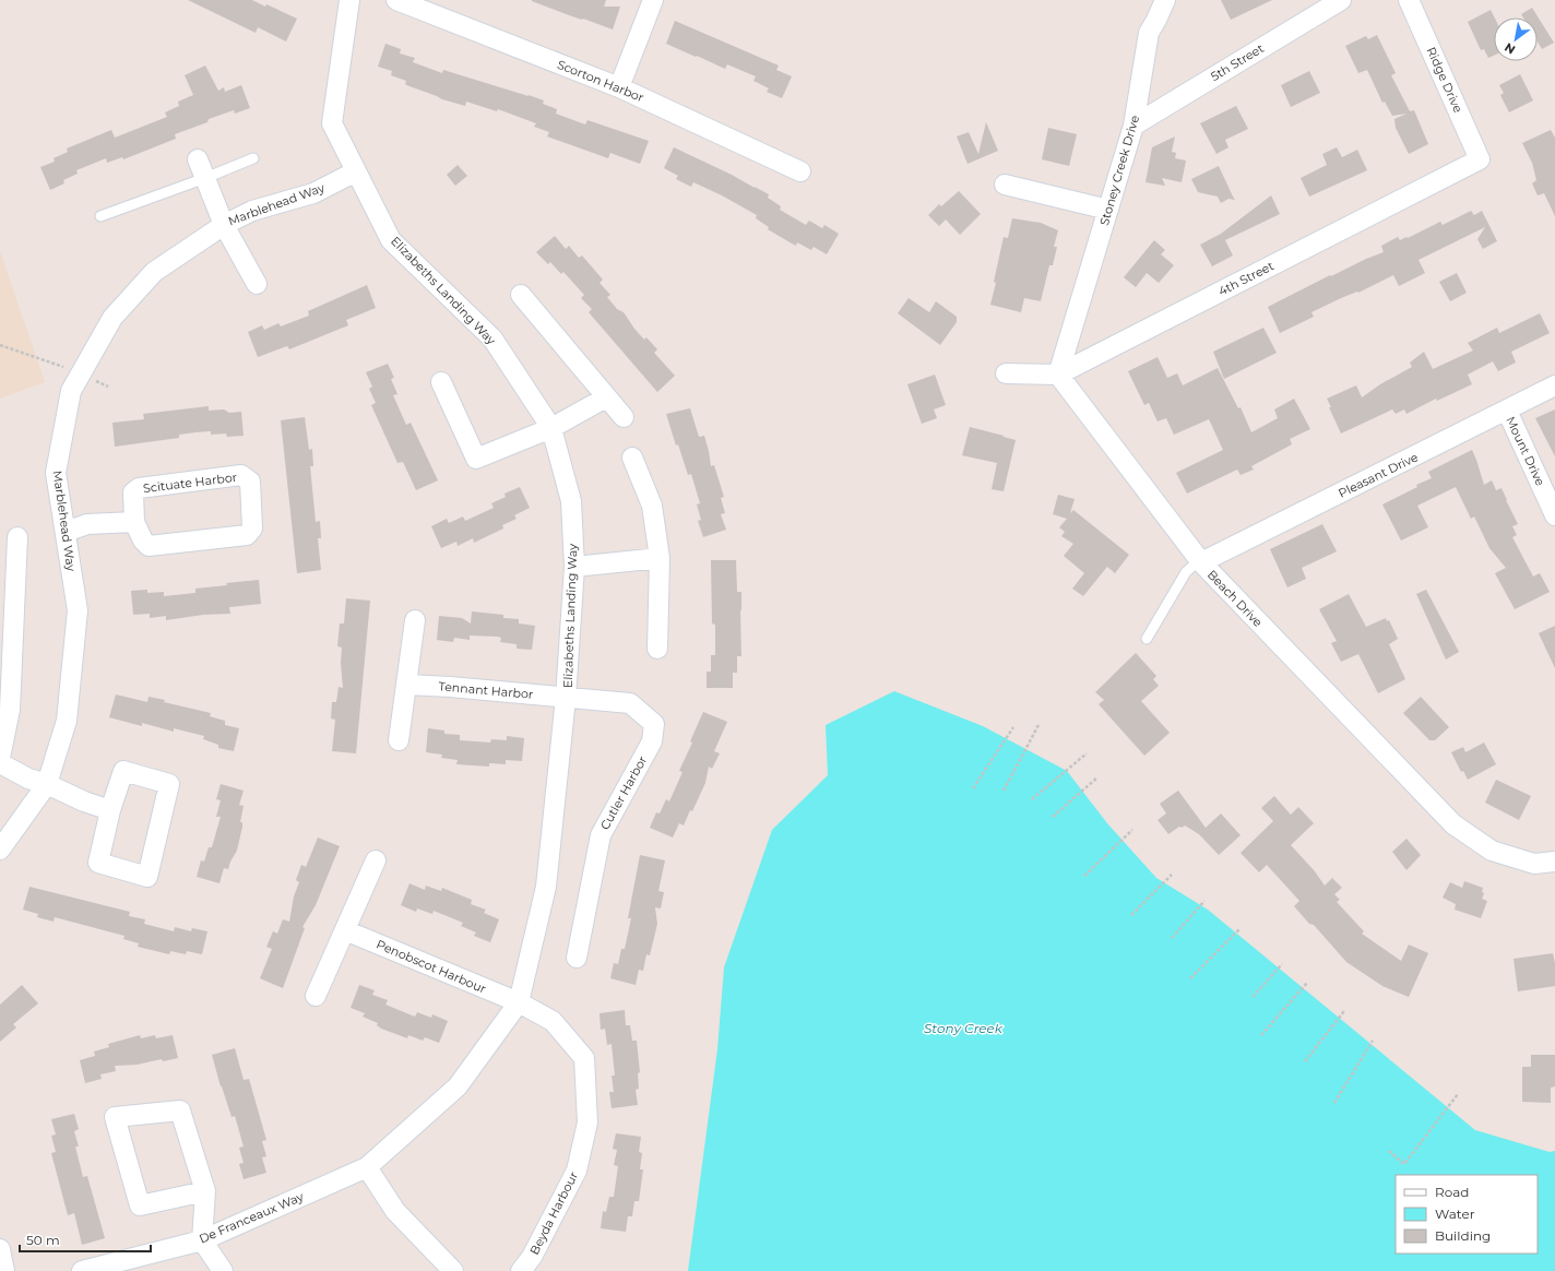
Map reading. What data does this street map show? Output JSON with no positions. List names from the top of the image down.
{
  "streets": {
    "street": [
      "5th Street",
      "Ridge Drive",
      "Scorton Harbor",
      "Stoney Creek Drive",
      "Marblehead Way",
      "4th Street",
      "Elizabeths Landing Way",
      "Mount Drive",
      "Pleasant Drive",
      "Scituate Harbor",
      "Beach Drive",
      "Tennant Harbor",
      "Cutler Harbor",
      "Penobscot Harbour",
      "Beyda Harbour",
      "De Franceaux Way"
    ]
  },
  "crossings": [
    ["5th Street", "Stoney Creek Drive"],
    ["Ridge Drive", "4th Street"],
    ["Stoney Creek Drive", "4th Street"],
    ["Stoney Creek Drive", "Beach Drive"],
    ["Marblehead Way", "Elizabeths Landing Way"],
    ["4th Street", "Beach Drive"],
    ["Elizabeths Landing Way", "Tennant Harbor"],
    ["Elizabeths Landing Way", "Cutler Harbor"],
    ["Elizabeths Landing Way", "Penobscot Harbour"],
    ["Elizabeths Landing Way", "Beyda Harbour"],
    ["Elizabeths Landing Way", "De Franceaux Way"],
    ["Mount Drive", "Pleasant Drive"],
    ["Pleasant Drive", "Beach Drive"],
    ["Tennant Harbor", "Cutler Harbor"],
    ["Penobscot Harbour", "Beyda Harbour"]
  ],
  "water": ["Stony Creek"],
  "legend": ["Road", "Water", "Building"],
  "scale_bar": "50 m",
  "north": "bottom left"
}
